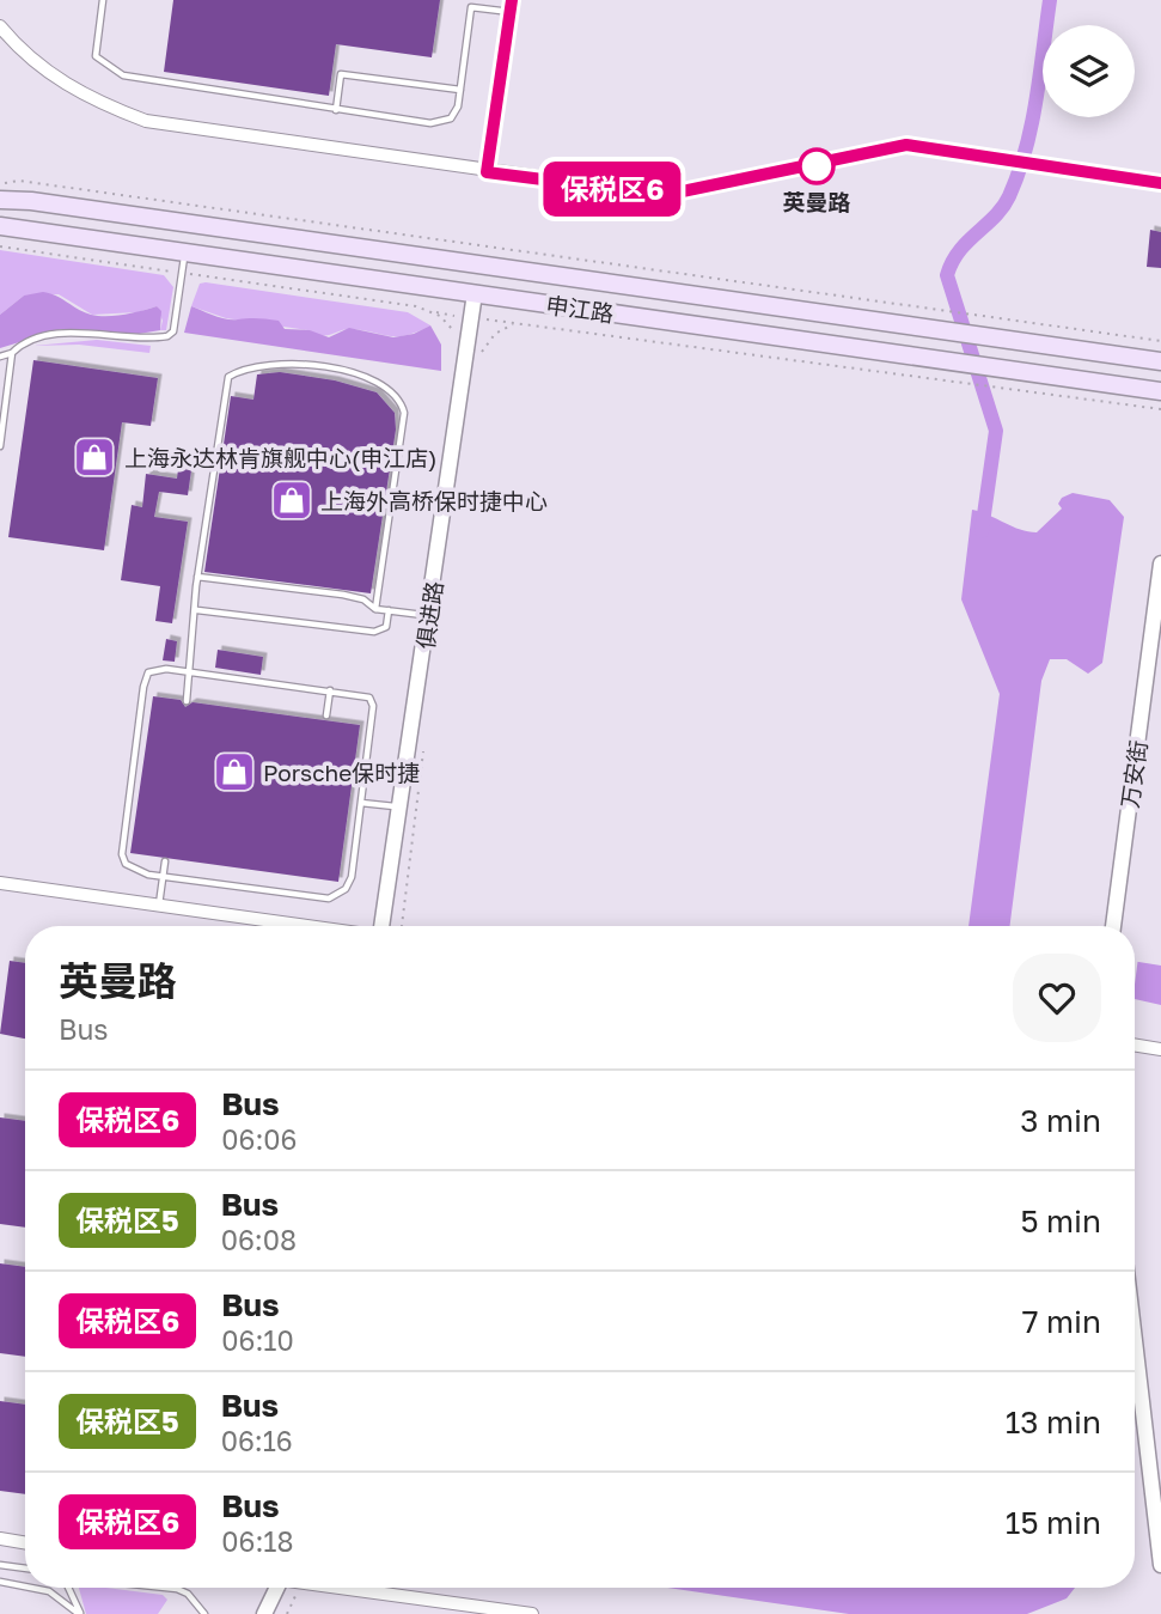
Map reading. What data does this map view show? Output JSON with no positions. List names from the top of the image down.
{
  "streets": {
    "main road": ["申江路"],
    "street": ["俱进路", "万安街"]
  },
  "crossings": [
    ["申江路", "俱进路"]
  ],
  "places": {
    "other": ["英曼路"],
    "shop": ["上海永达林肯旗舰中心(申江店)", "上海外高桥保时捷中心", "Porsche保时捷"]
  },
  "lines": ["bus line 保税区6"],
  "page": {
    "on_map": "保税区6",
    "heading": ["英曼路", "Bus"],
    "list": [
      {
        "mark": "保税区6",
        "name": "Bus",
        "note": "06:06",
        "value": "3 min"
      },
      {
        "mark": "保税区5",
        "name": "Bus",
        "note": "06:08",
        "value": "5 min"
      },
      {
        "mark": "保税区6",
        "name": "Bus",
        "note": "06:10",
        "value": "7 min"
      },
      {
        "mark": "保税区5",
        "name": "Bus",
        "note": "06:16",
        "value": "13 min"
      },
      {
        "mark": "保税区6",
        "name": "Bus",
        "note": "06:18",
        "value": "15 min"
      }
    ]
  }
}
